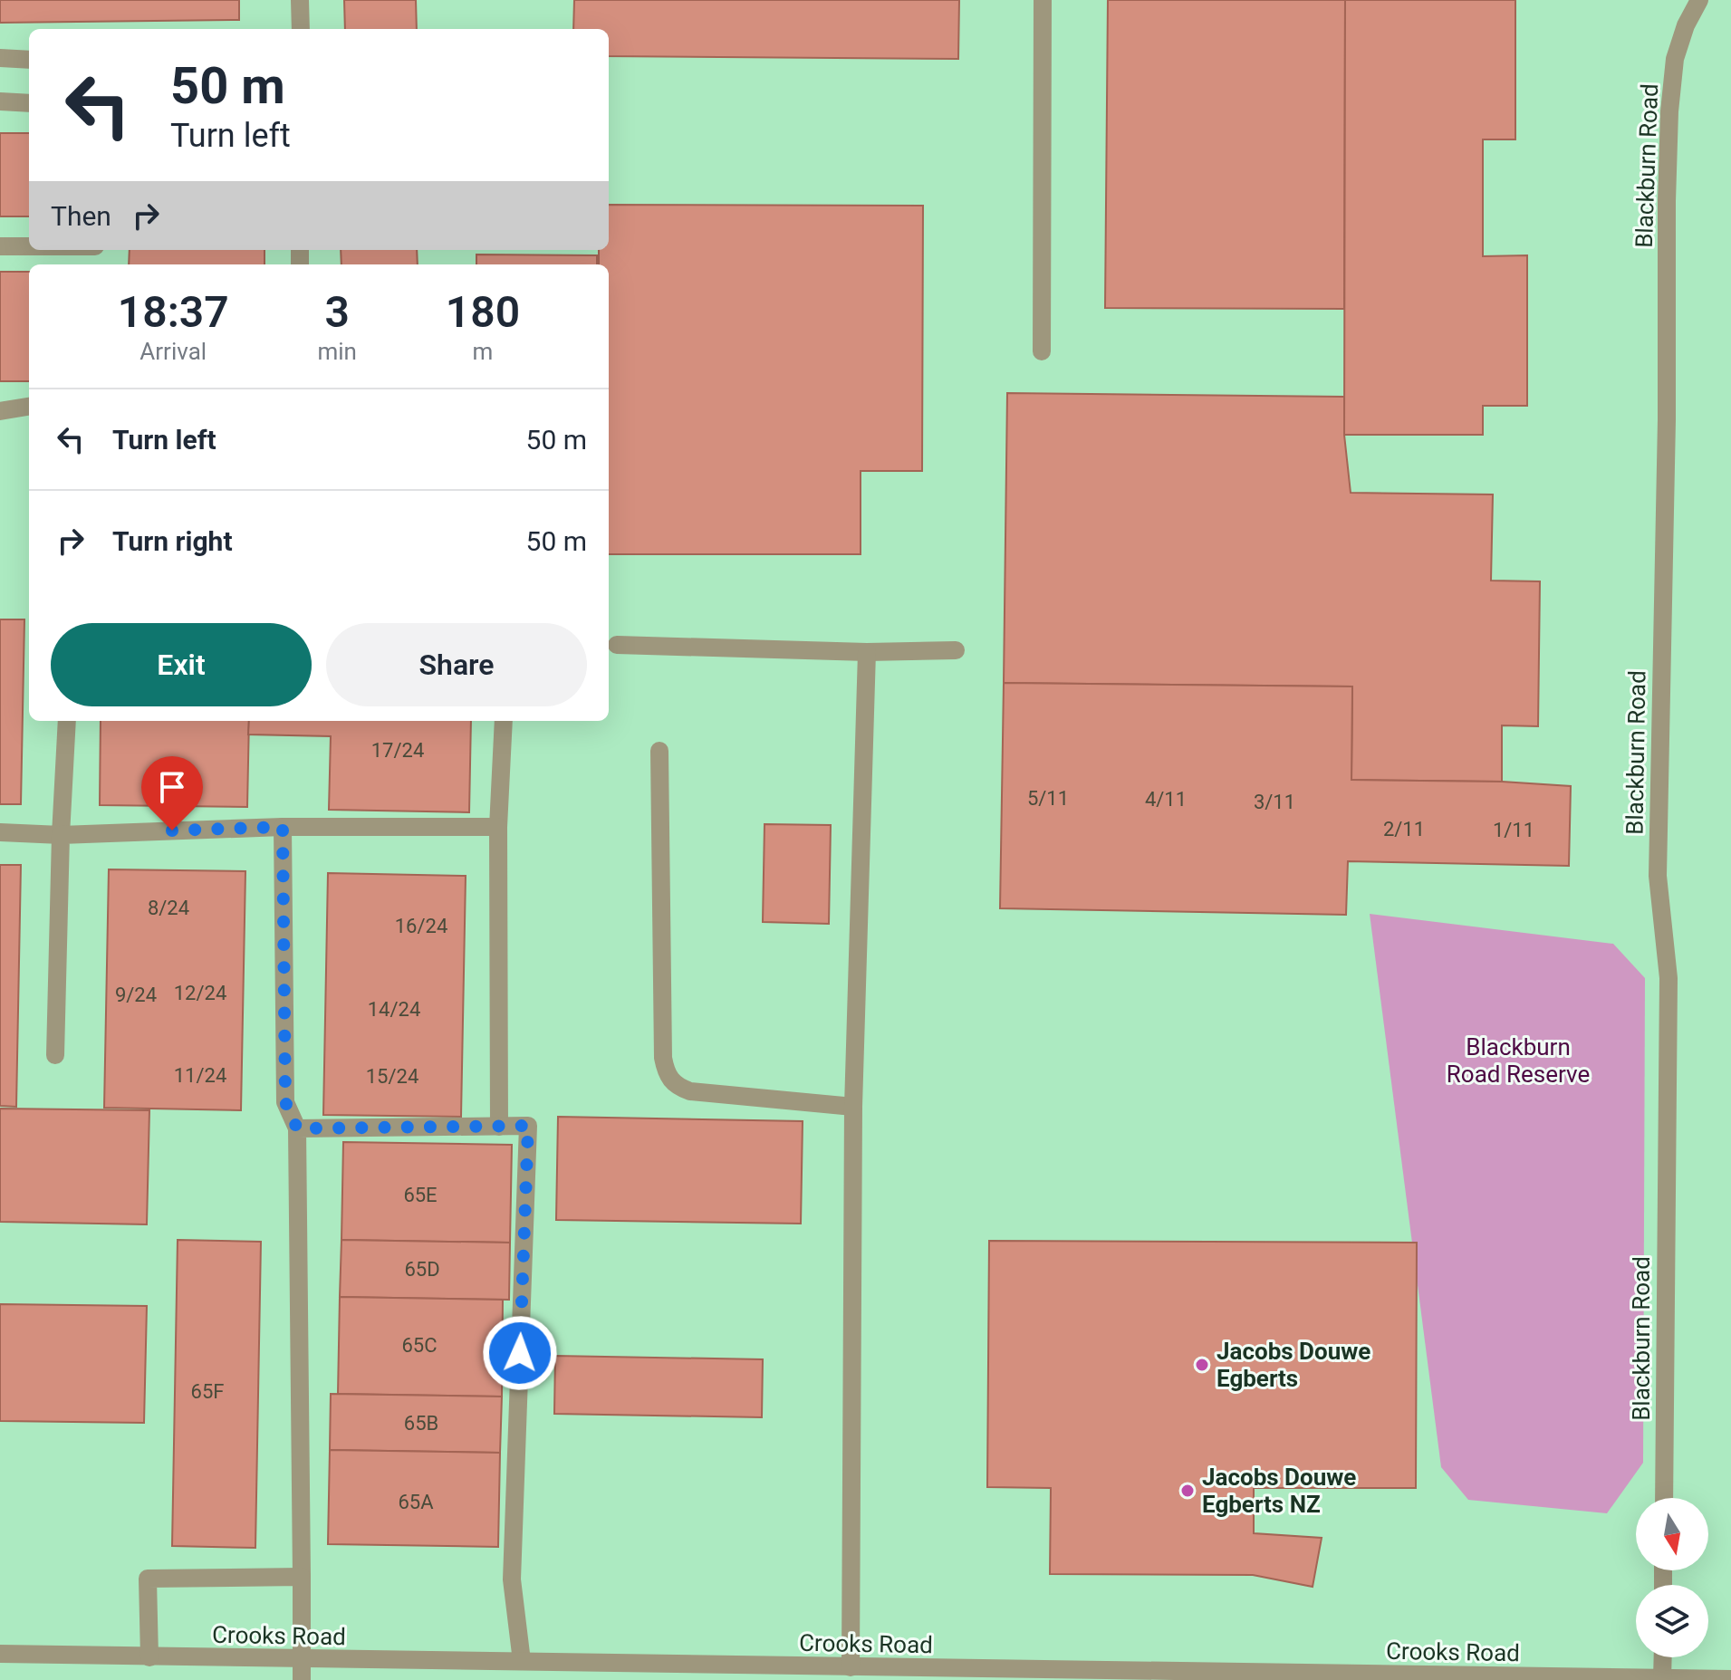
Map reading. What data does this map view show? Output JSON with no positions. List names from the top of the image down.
{
  "streets": {
    "street": ["Blackburn Road", "Crooks Road"]
  },
  "parks": ["Blackburn Road Reserve"],
  "places": ["Jacobs Douwe Egberts", "Jacobs Douwe Egberts NZ"],
  "house_numbers": [
    "17/24",
    "5/11",
    "4/11",
    "3/11",
    "2/11",
    "1/11",
    "8/24",
    "16/24",
    "12/24",
    "9/24",
    "14/24",
    "11/24",
    "15/24",
    "65E",
    "65D",
    "65C",
    "65F",
    "65B",
    "65A"
  ],
  "north": "bottom",
  "page": {
    "turn": ["50 m", "Turn left"],
    "then": "Then",
    "eta": [
      "18:37",
      "Arrival",
      "3",
      "min",
      "180",
      "m"
    ],
    "list": [
      {
        "name": "Turn left",
        "value": "50 m"
      },
      {
        "name": "Turn right",
        "value": "50 m"
      }
    ],
    "buttons": ["Exit", "Share"]
  }
}
